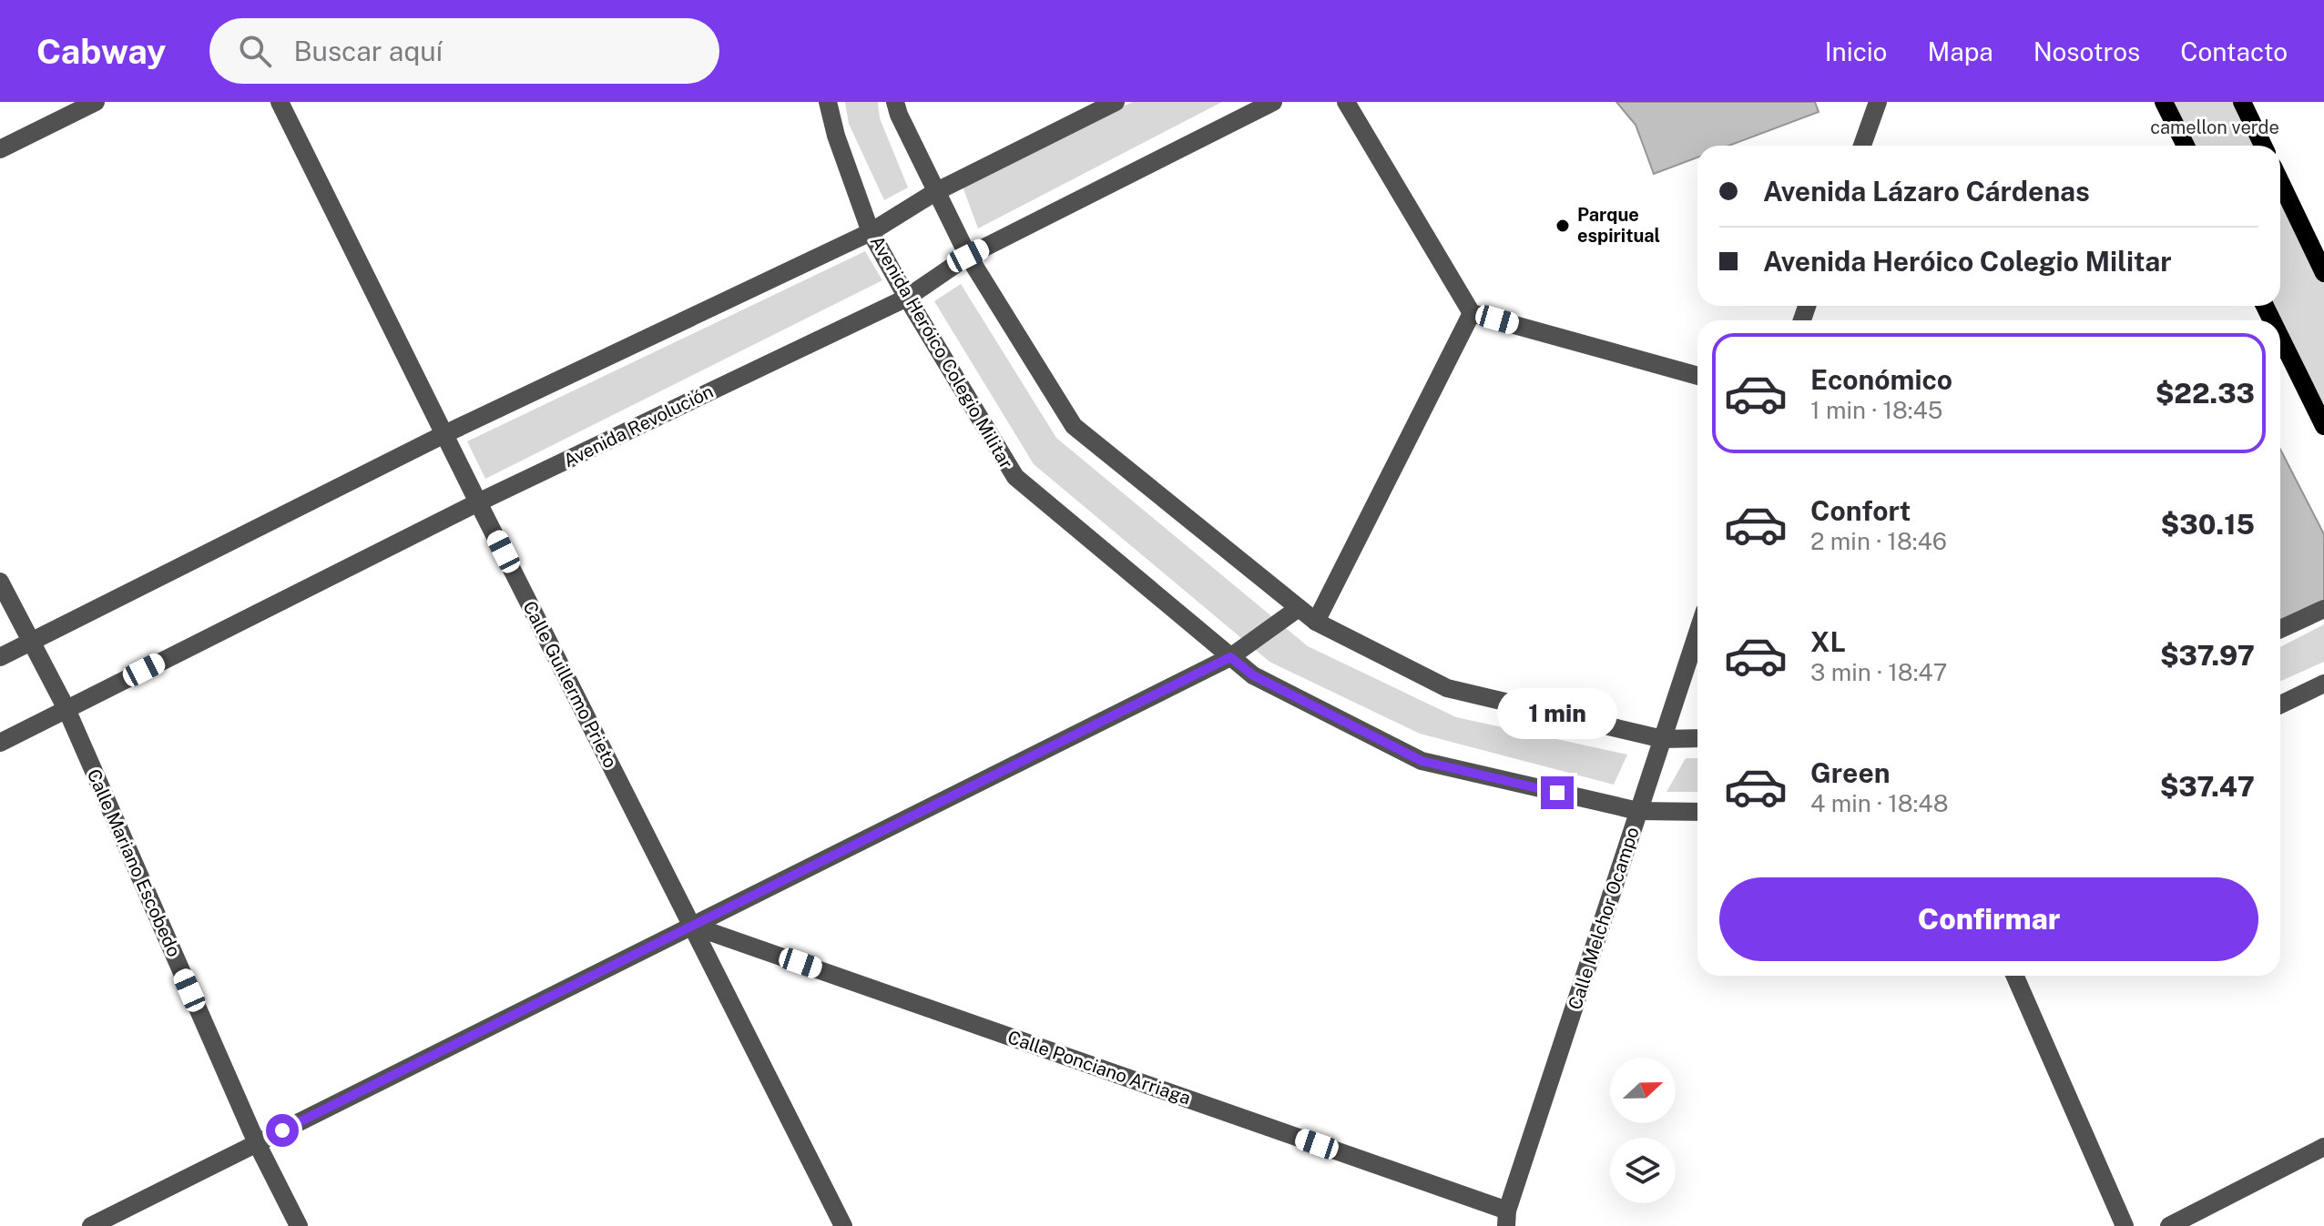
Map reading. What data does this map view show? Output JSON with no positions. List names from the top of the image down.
{
  "streets": {
    "street": [
      "Avenida Heróico Colegio Militar",
      "Avenida Revolución",
      "Calle Guillermo Prieto",
      "Calle Mariano Escobedo",
      "Calle Melchor Ocampo",
      "Calle Ponciano Arriaga"
    ]
  },
  "crossings": [
    ["Avenida Heróico Colegio Militar", "Avenida Revolución"],
    ["Avenida Heróico Colegio Militar", "Calle Melchor Ocampo"],
    ["Avenida Revolución", "Calle Guillermo Prieto"],
    ["Avenida Revolución", "Calle Mariano Escobedo"],
    ["Calle Guillermo Prieto", "Calle Ponciano Arriaga"],
    ["Calle Melchor Ocampo", "Calle Ponciano Arriaga"]
  ],
  "parks": ["camellon verde"],
  "places": ["Parque espiritual"],
  "north": "right",
  "page": {
    "header": "Cabway",
    "search": "Buscar aquí",
    "nav": [
      "Inicio",
      "Mapa",
      "Nosotros",
      "Contacto"
    ],
    "banner": ["Avenida Lázaro Cárdenas", "Avenida Heróico Colegio Militar"],
    "list": [
      {
        "name": "Económico",
        "note": "1 min · 18:45",
        "value": "$22.33"
      },
      {
        "name": "Confort",
        "note": "2 min · 18:46",
        "value": "$30.15"
      },
      {
        "name": "XL",
        "note": "3 min · 18:47",
        "value": "$37.97"
      },
      {
        "name": "Green",
        "note": "4 min · 18:48",
        "value": "$37.47"
      }
    ],
    "bubble": "1 min",
    "buttons": "Confirmar"
  }
}
